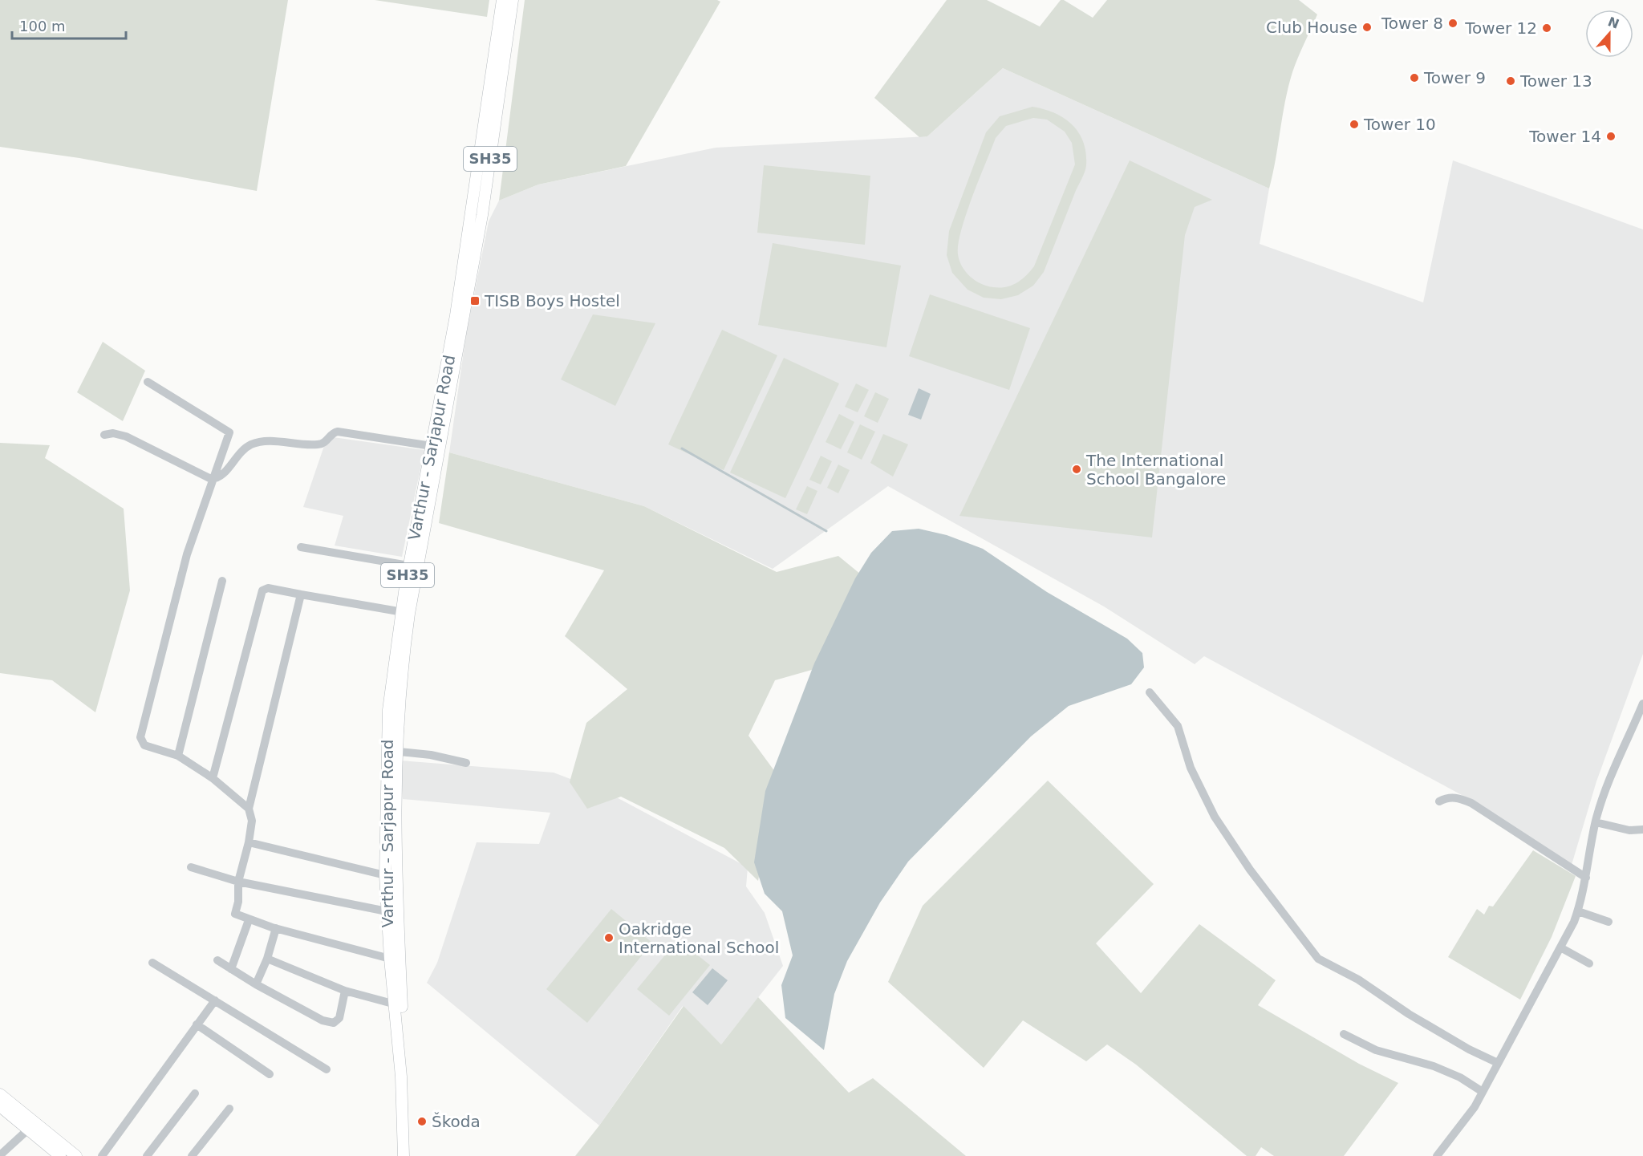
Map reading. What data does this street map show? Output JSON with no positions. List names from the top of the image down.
{
  "streets": {
    "main road": ["SH35", "Varthur - Sarjapur Road"]
  },
  "places": {
    "other": [
      "Tower 8",
      "Club House",
      "Tower 12",
      "Tower 9",
      "Tower 13",
      "Tower 10",
      "Tower 14",
      "The International School Bangalore",
      "Oakridge International School",
      "Škoda"
    ],
    "transit": ["TISB Boys Hostel"]
  },
  "scale_bar": "100 m",
  "north": "top"
}
